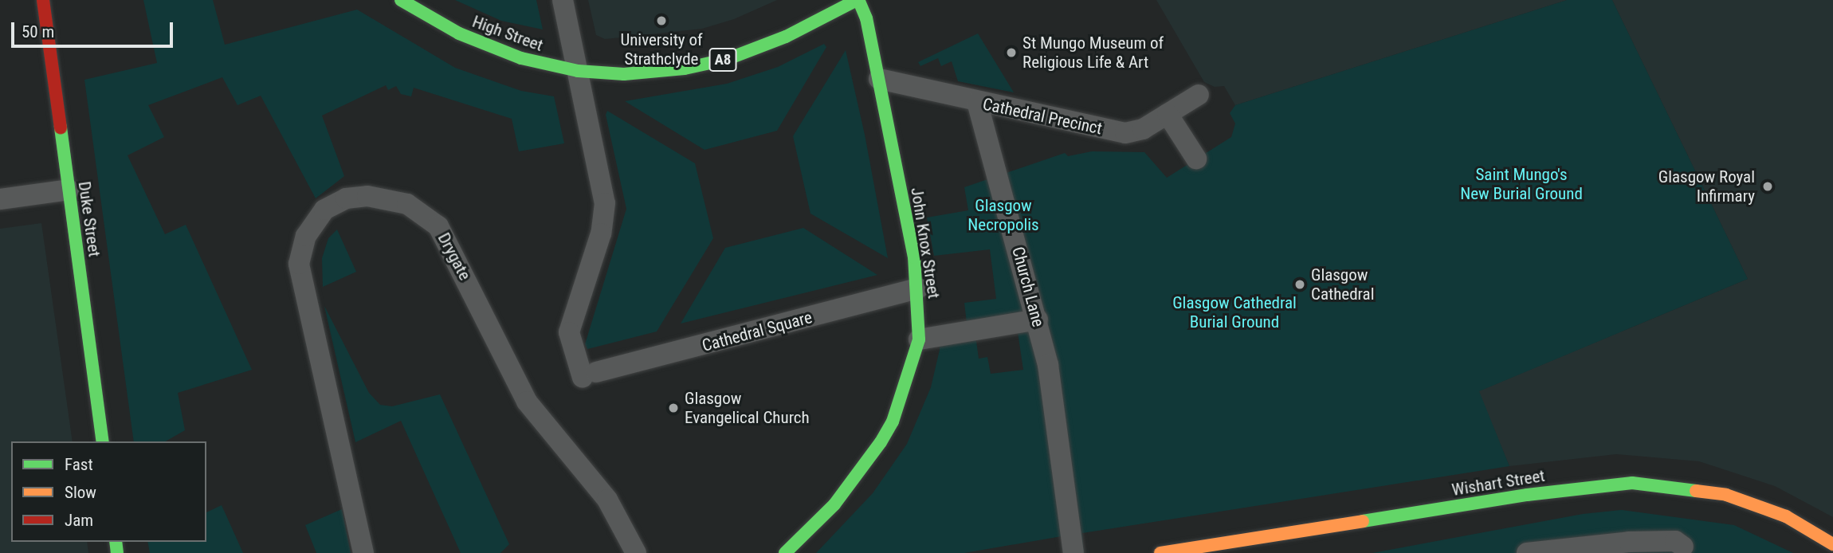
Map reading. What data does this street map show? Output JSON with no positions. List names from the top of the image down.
{
  "streets": {
    "street": [
      "High Street",
      "A8",
      "Cathedral Precinct",
      "Duke Street",
      "John Knox Street",
      "Drygate",
      "Church Lane",
      "Cathedral Square",
      "Wishart Street"
    ]
  },
  "crossings": [
    ["High Street", "A8"],
    ["High Street", "Cathedral Square"],
    ["A8", "John Knox Street"],
    ["A8", "Cathedral Square"],
    ["Cathedral Precinct", "John Knox Street"],
    ["Cathedral Precinct", "Church Lane"],
    ["John Knox Street", "Cathedral Square"]
  ],
  "parks": ["Saint Mungo's New Burial Ground", "Glasgow Necropolis", "Glasgow Cathedral Burial Ground"],
  "places": [
    "University of Strathclyde",
    "St Mungo Museum of Religious Life & Art",
    "Glasgow Royal Infirmary",
    "Glasgow Cathedral",
    "Glasgow Evangelical Church"
  ],
  "legend": ["Fast", "Slow", "Jam"],
  "scale_bar": "50 m"
}
